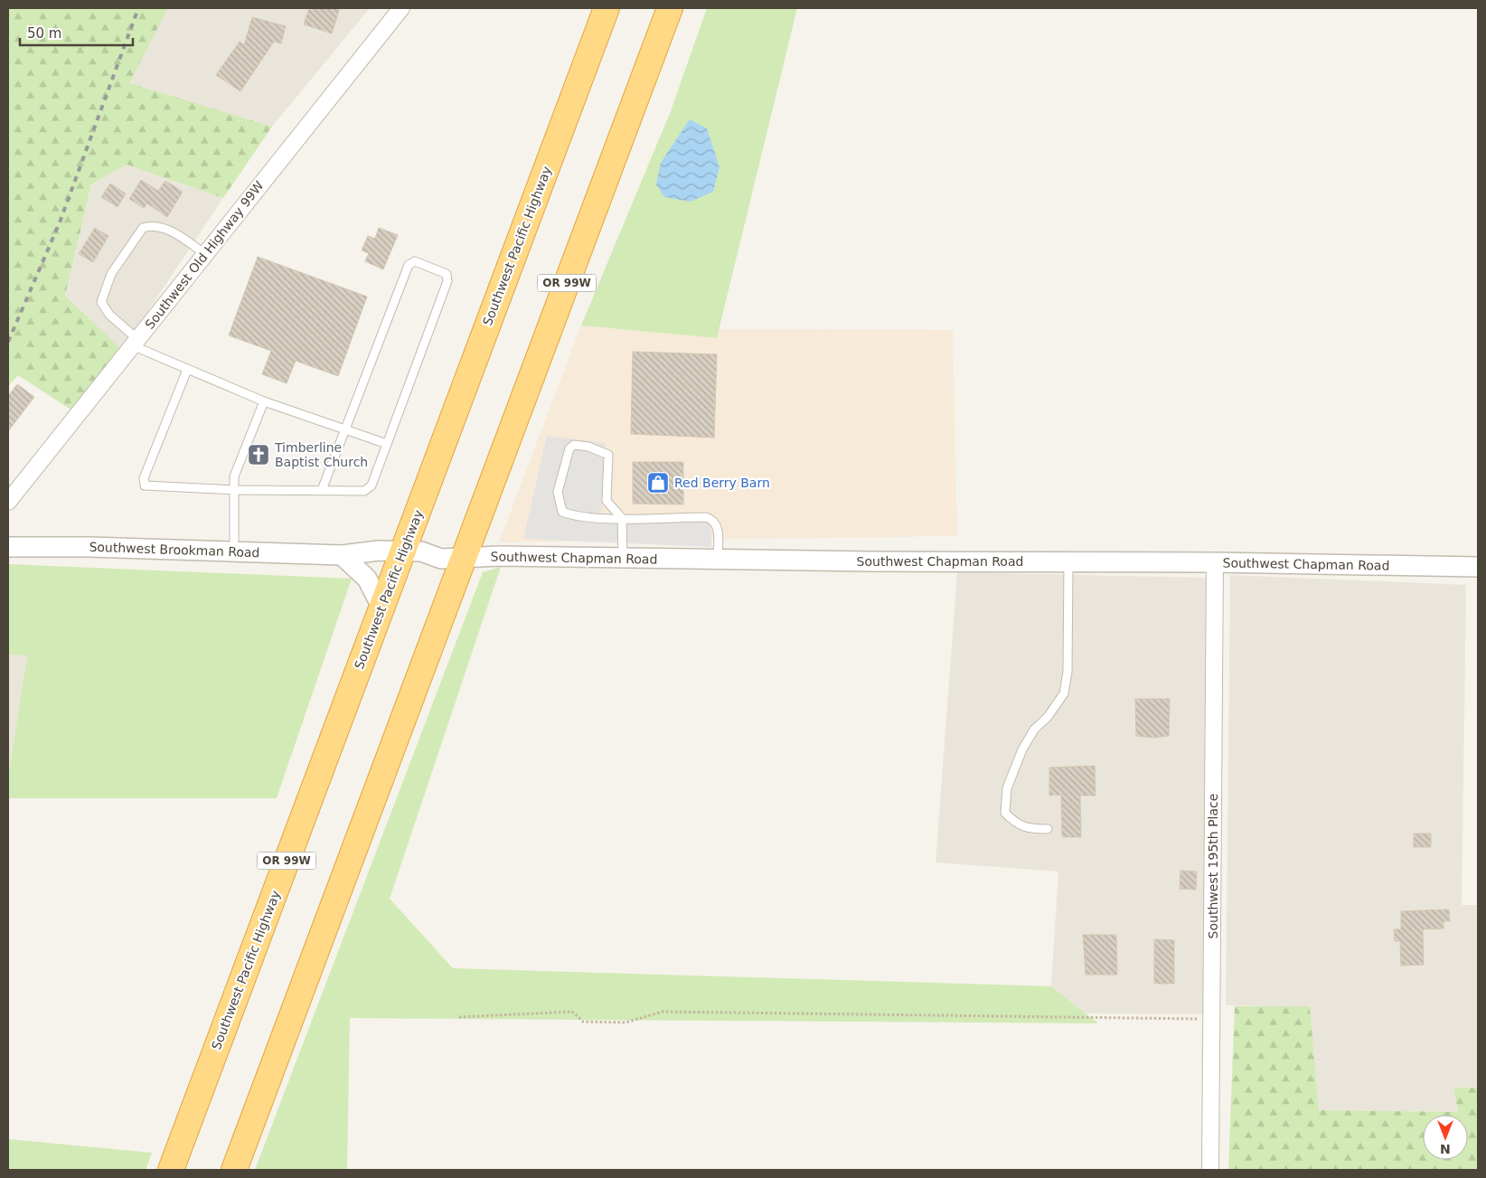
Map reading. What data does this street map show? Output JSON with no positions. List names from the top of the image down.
{
  "streets": {
    "highway": ["Southwest Pacific Highway", "OR 99W"],
    "street": [
      "Southwest Old Highway 99W",
      "Southwest Brookman Road",
      "Southwest Chapman Road",
      "Southwest 195th Place"
    ]
  },
  "crossings": [
    ["Southwest Pacific Highway", "Southwest Brookman Road"],
    ["Southwest Pacific Highway", "Southwest Chapman Road"],
    ["OR 99W", "Southwest Chapman Road"],
    ["Southwest Brookman Road", "Southwest Chapman Road"],
    ["Southwest Chapman Road", "Southwest 195th Place"]
  ],
  "places": {
    "church": ["Timberline Baptist Church"],
    "shop": ["Red Berry Barn"]
  },
  "scale_bar": "50 m",
  "north": "bottom"
}
